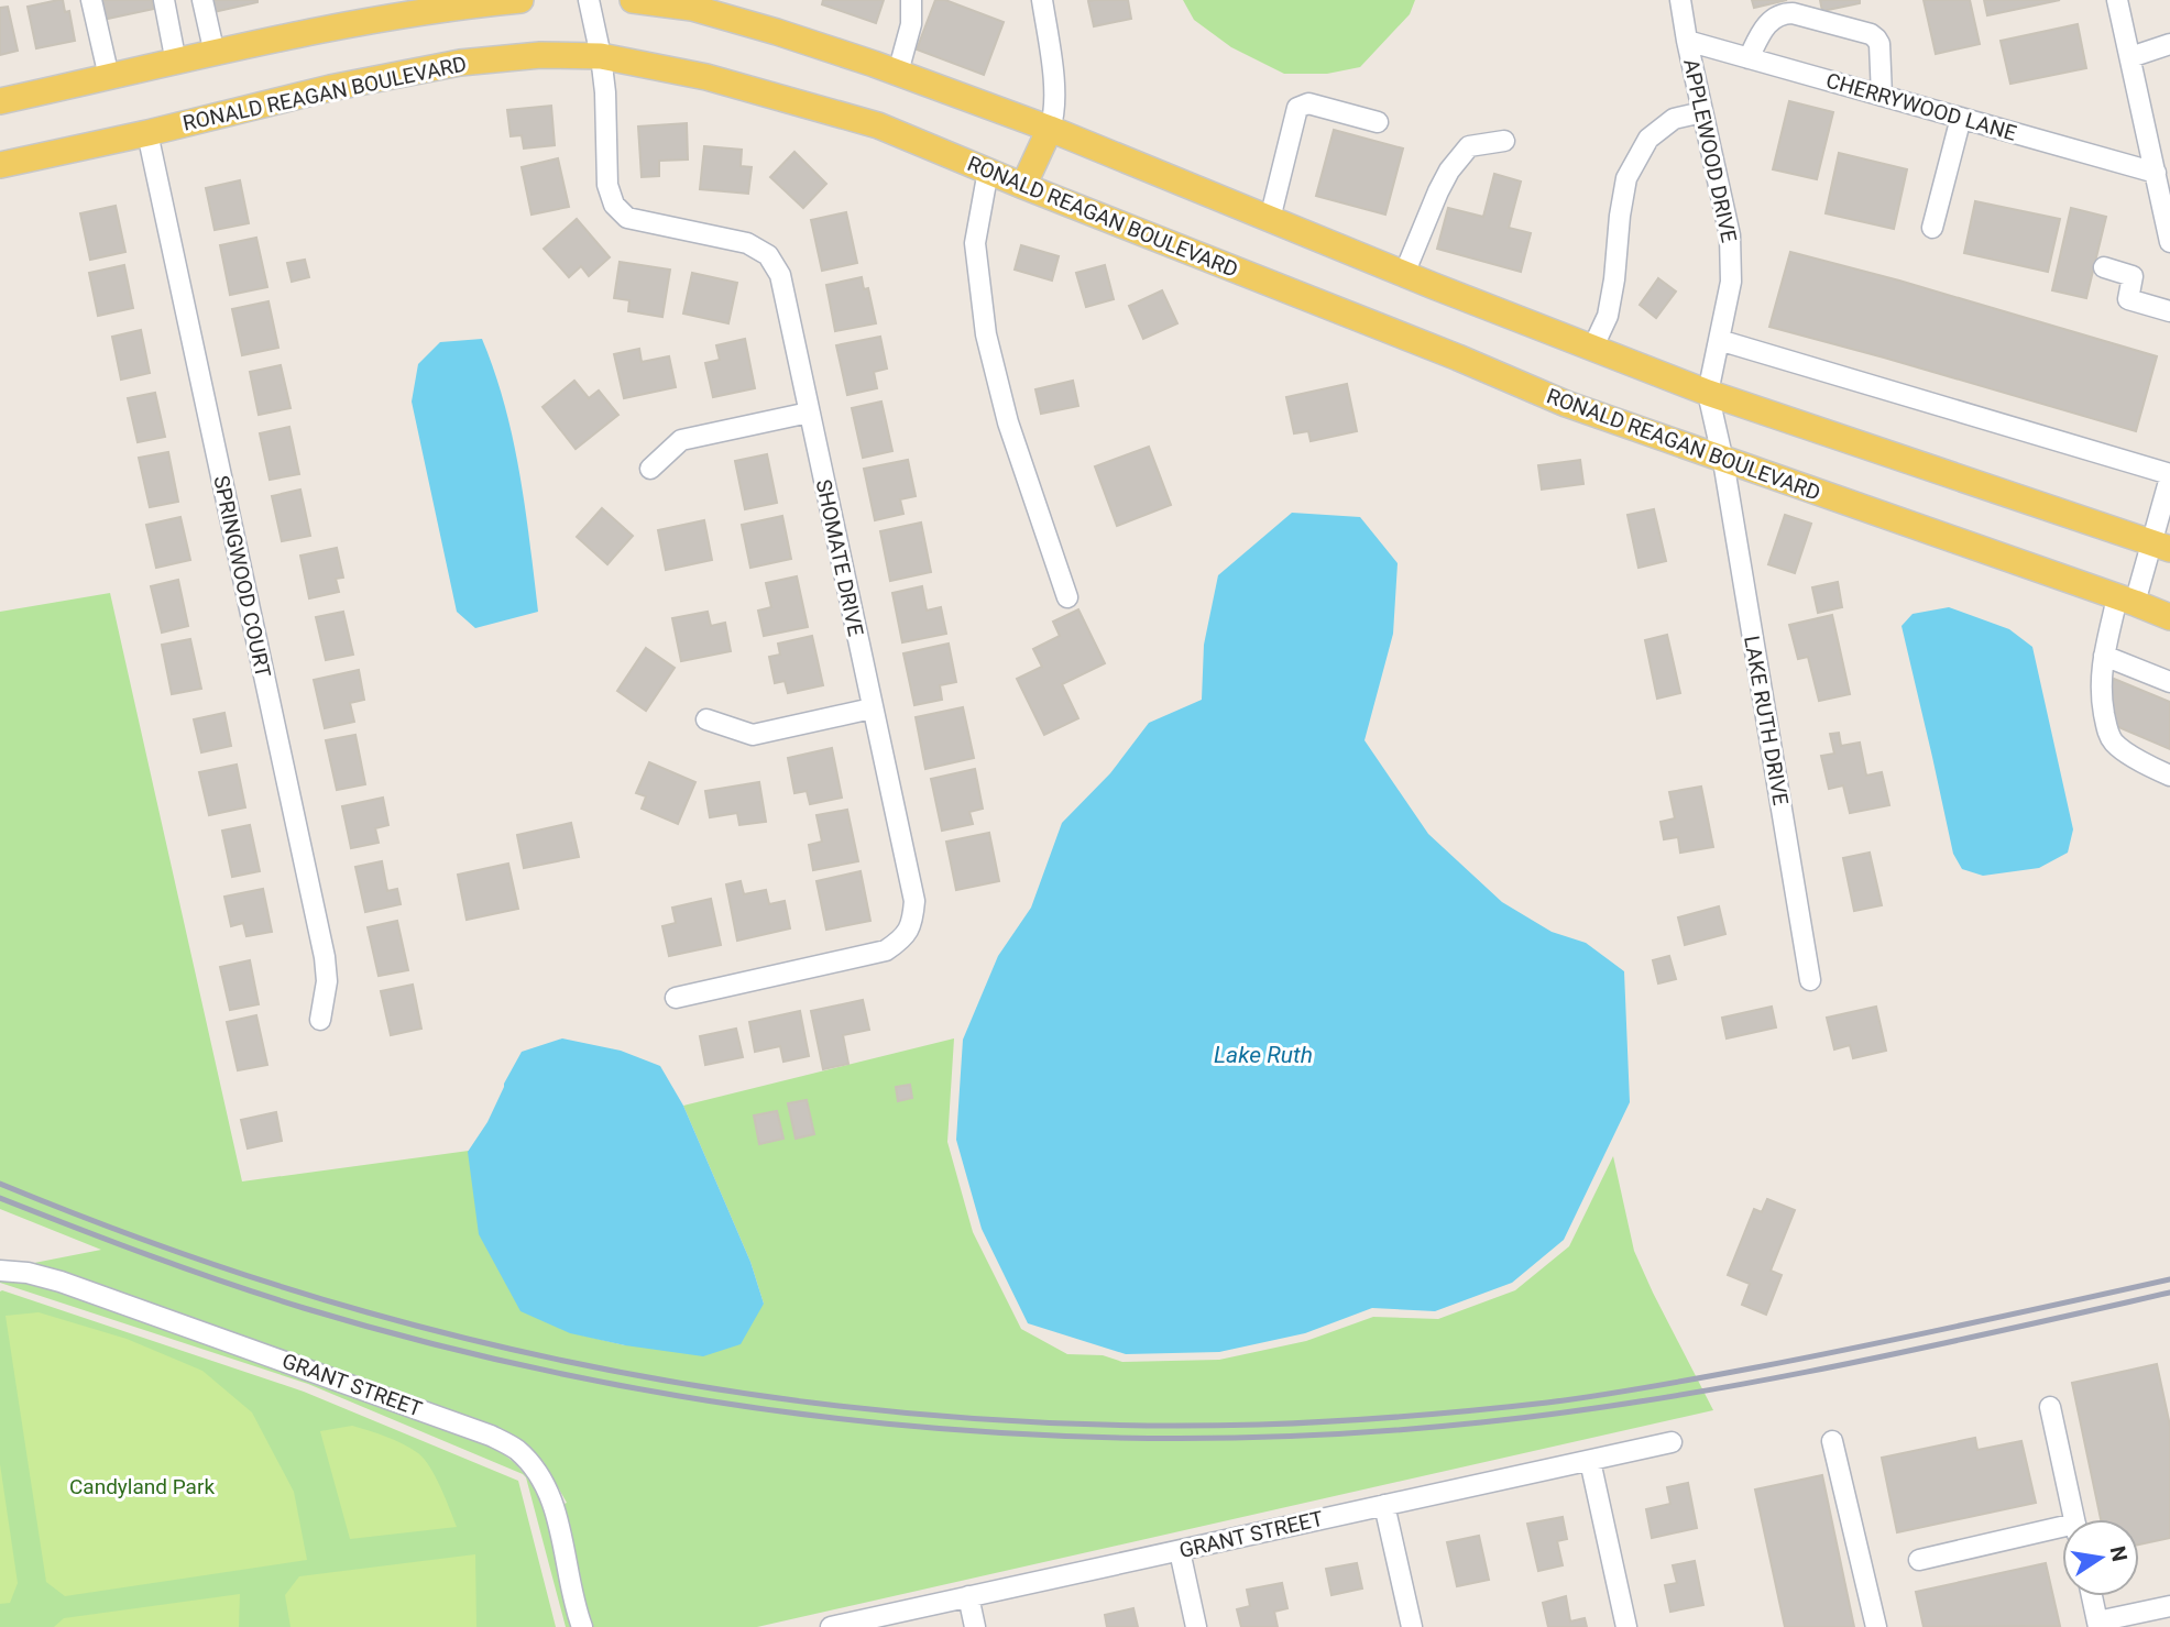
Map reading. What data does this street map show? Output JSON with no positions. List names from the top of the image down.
{
  "streets": {
    "main road": ["RONALD REAGAN BOULEVARD"],
    "street": [
      "CHERRYWOOD LANE",
      "APPLEWOOD DRIVE",
      "SHOMATE DRIVE",
      "SPRINGWOOD COURT",
      "LAKE RUTH DRIVE",
      "GRANT STREET"
    ]
  },
  "crossings": [
    ["RONALD REAGAN BOULEVARD", "SHOMATE DRIVE"],
    ["RONALD REAGAN BOULEVARD", "SPRINGWOOD COURT"],
    ["RONALD REAGAN BOULEVARD", "LAKE RUTH DRIVE"],
    ["CHERRYWOOD LANE", "APPLEWOOD DRIVE"],
    ["APPLEWOOD DRIVE", "LAKE RUTH DRIVE"]
  ],
  "water": ["Lake Ruth"],
  "parks": ["Candyland Park"],
  "north": "right"
}
